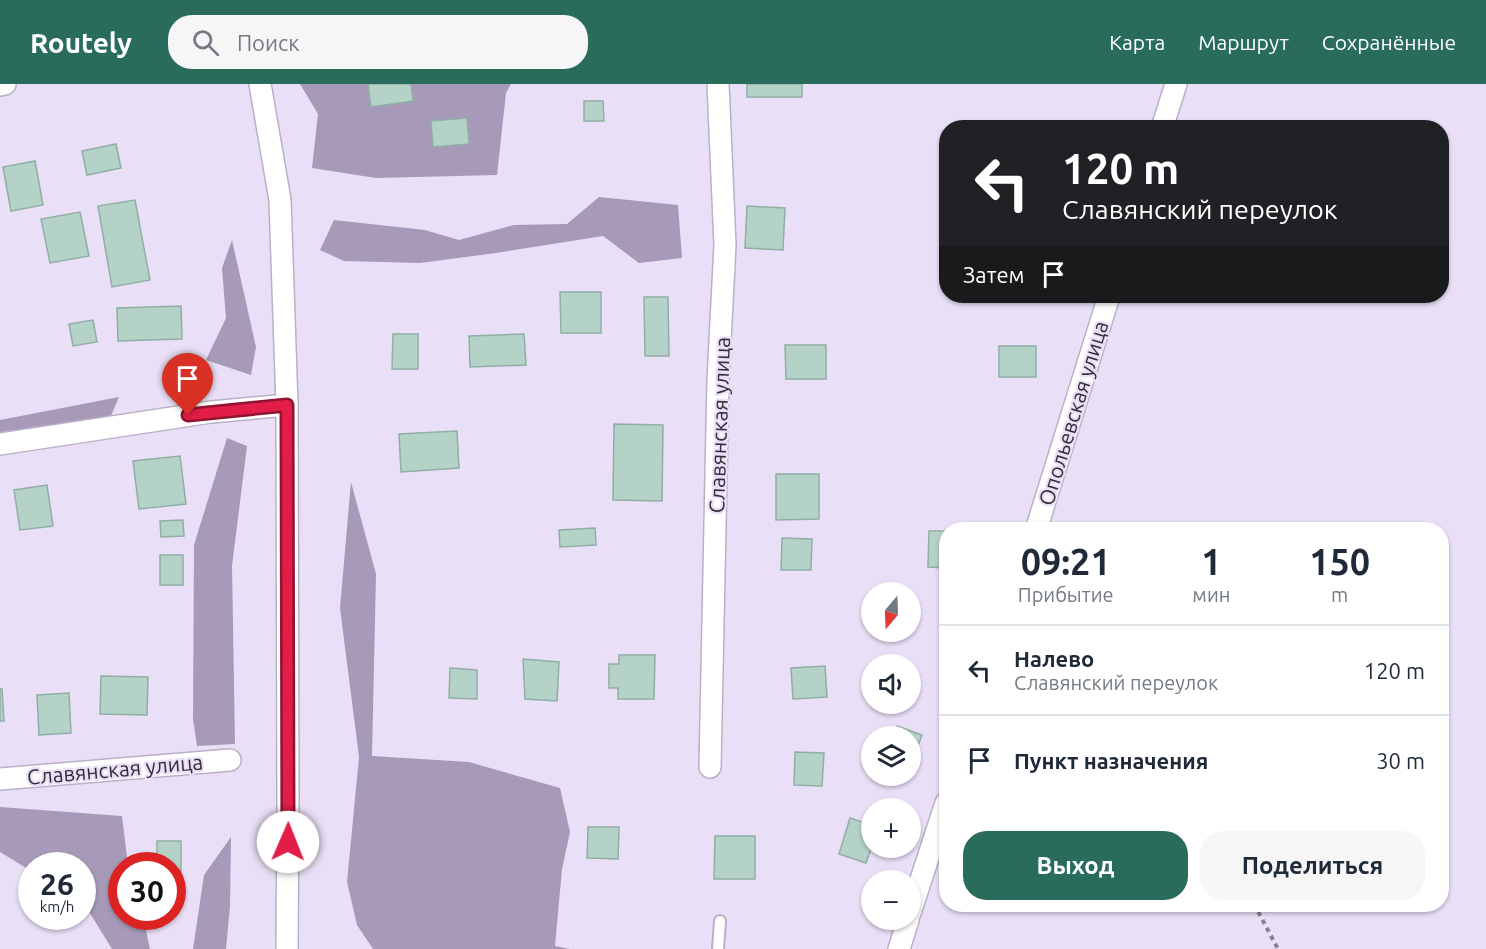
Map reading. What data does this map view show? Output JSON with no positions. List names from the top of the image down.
{
  "streets": {
    "street": ["Опольевская улица", "Славянская улица"]
  },
  "north": "bottom",
  "page": {
    "header": "Routely",
    "search": "Поиск",
    "nav": ["Карта", "Маршрут", "Сохранённые"],
    "turn": ["120 m", "Славянский переулок"],
    "then": "Затем",
    "eta": [
      "09:21",
      "Прибытие",
      "1",
      "мин",
      "150",
      "m"
    ],
    "map_buttons": ["+", "−"],
    "list": [
      {
        "name": "Налево",
        "note": "Славянский переулок",
        "value": "120 m"
      },
      {
        "name": "Пункт назначения",
        "value": "30 m"
      }
    ],
    "buttons": ["Выход", "Поделиться"],
    "speed": "26 km/h",
    "limit": "30"
  }
}
